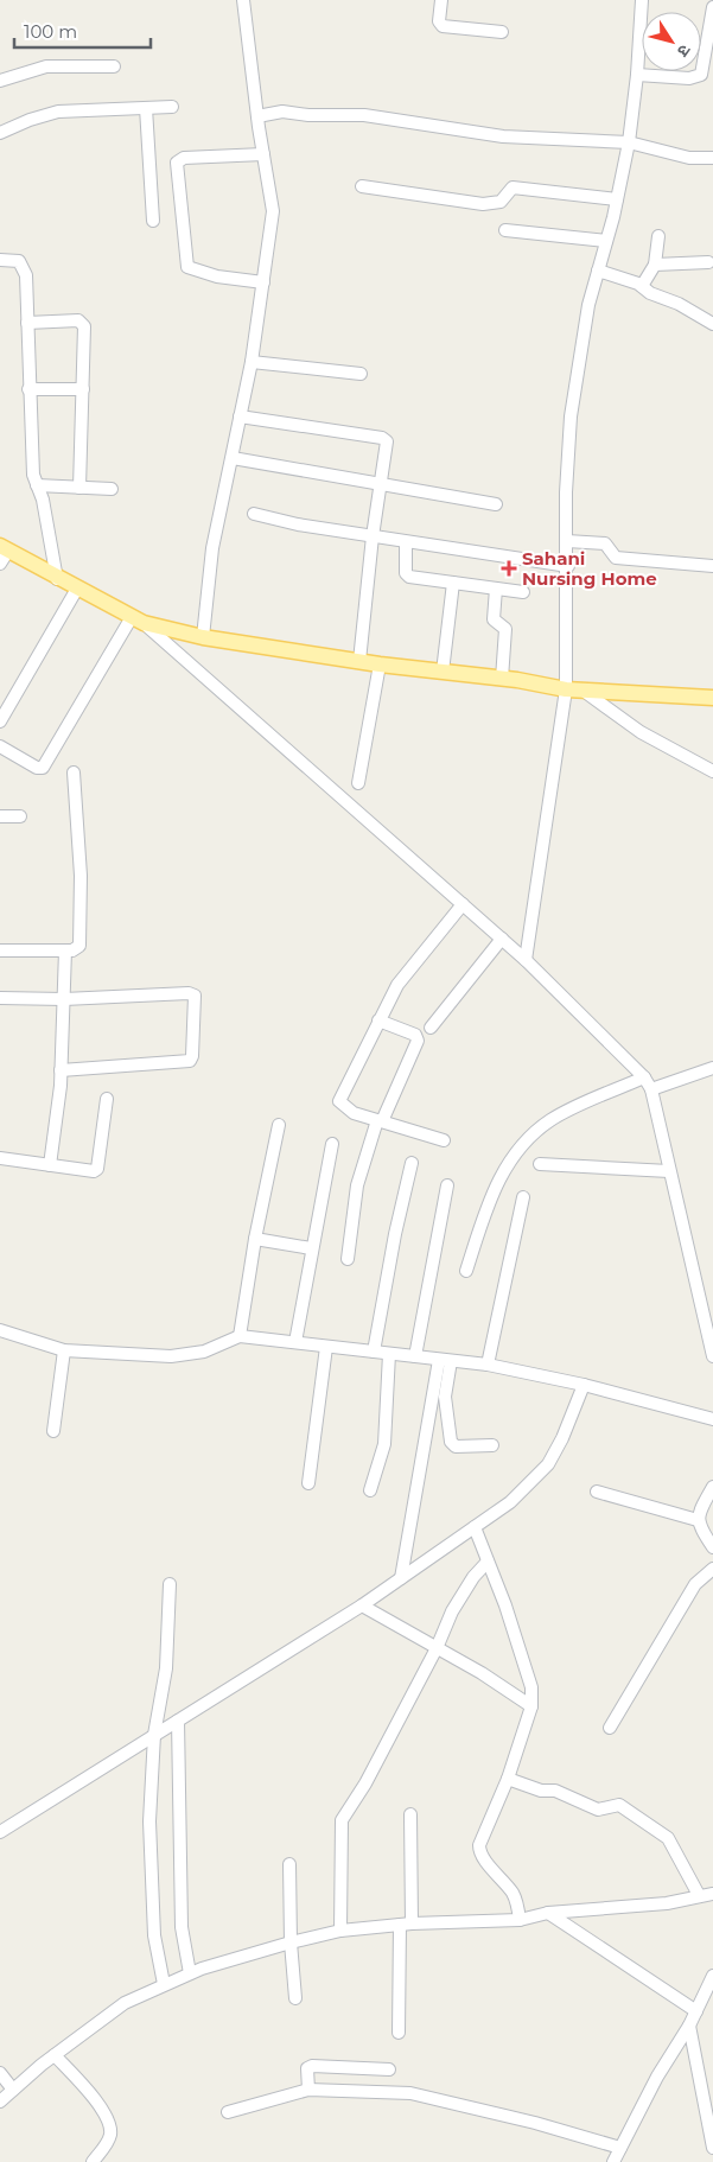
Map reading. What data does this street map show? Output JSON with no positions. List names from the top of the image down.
{
  "places": {
    "health": ["Sahani Nursing Home"]
  },
  "scale_bar": "100 m",
  "north": "bottom right"
}
